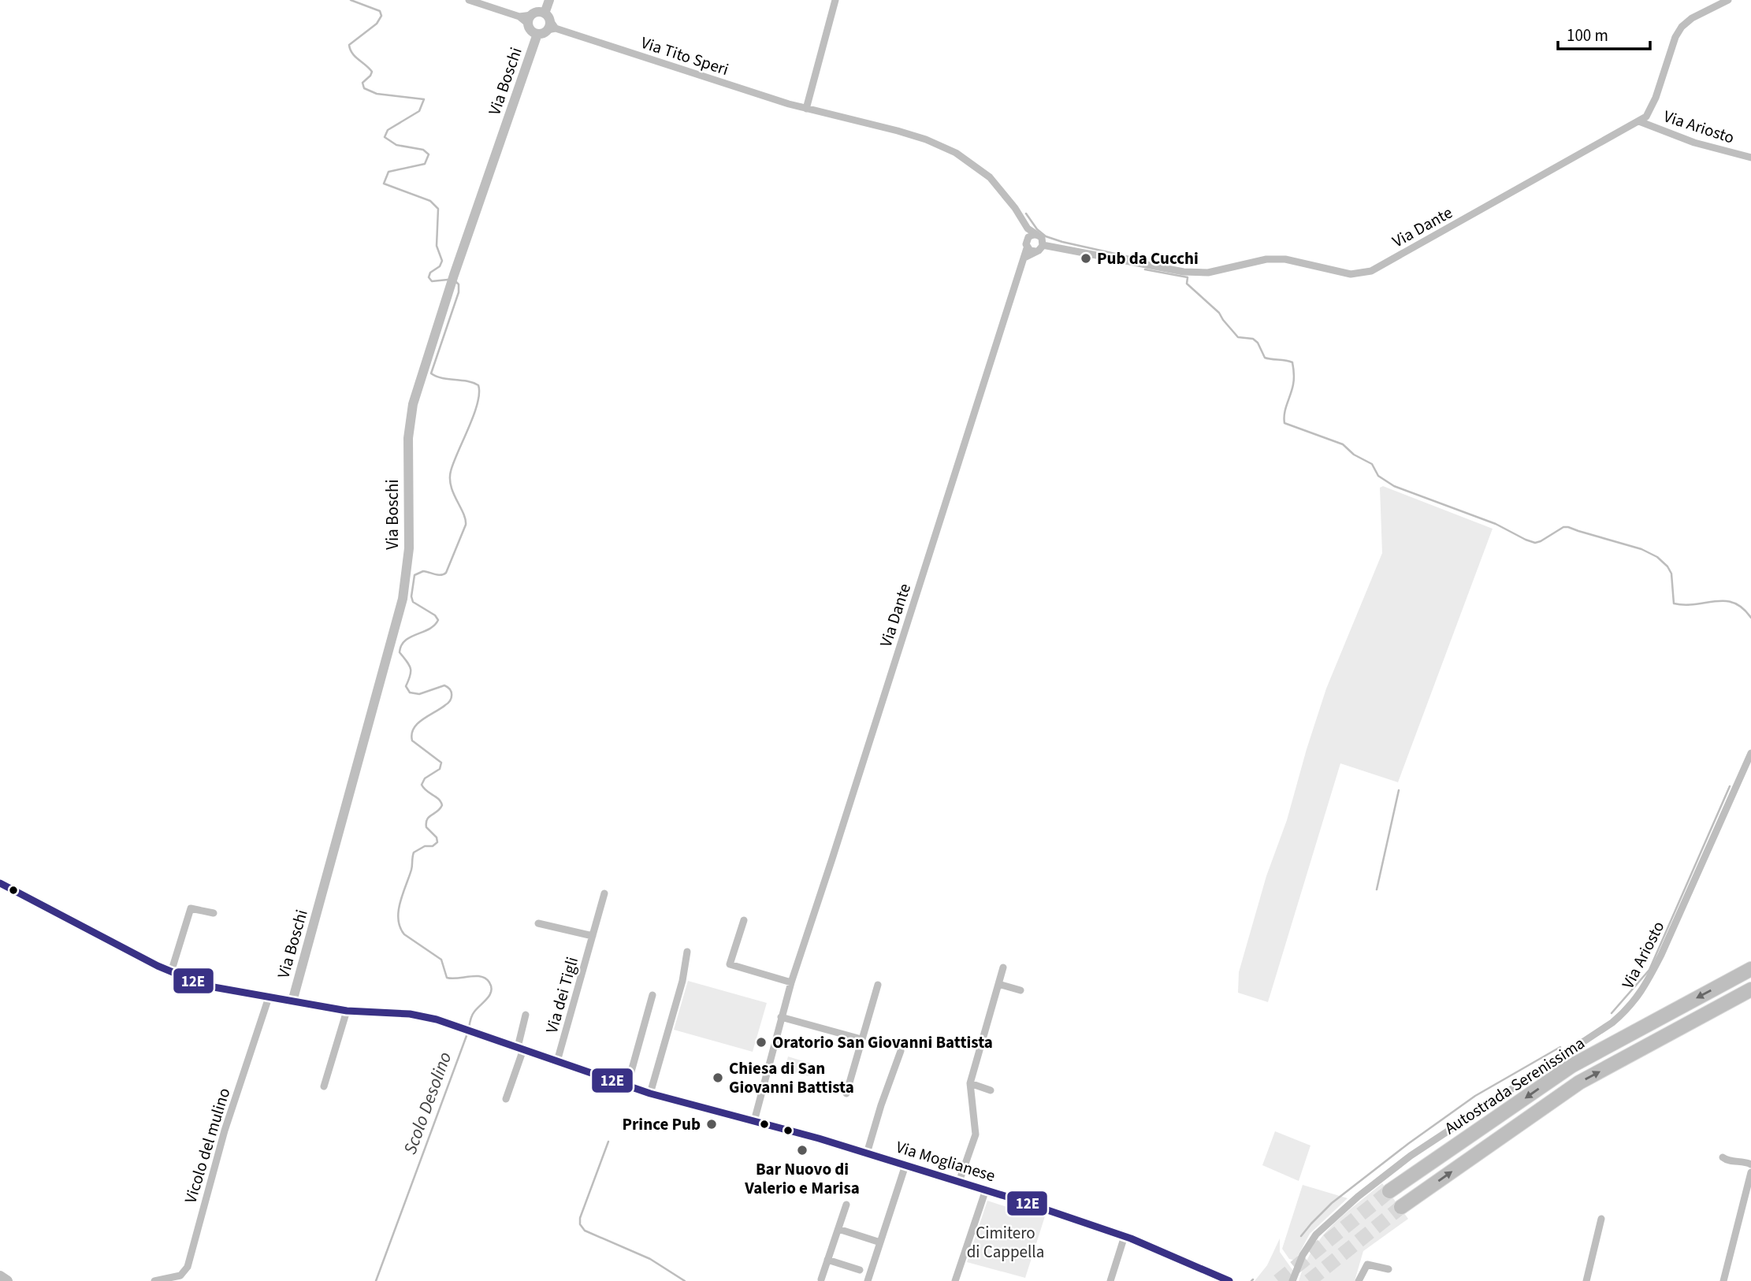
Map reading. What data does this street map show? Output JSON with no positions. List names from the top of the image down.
{
  "streets": {
    "highway": ["Autostrada Serenissima"],
    "main road": ["Via Moglianese"],
    "street": [
      "Via Tito Speri",
      "Via Boschi",
      "Via Ariosto",
      "Via Dante",
      "Via dei Tigli",
      "Vicolo del mulino"
    ]
  },
  "crossings": [
    ["Via Tito Speri", "Via Boschi"],
    ["Via Tito Speri", "Via Dante"],
    ["Via Boschi", "Via Moglianese"],
    ["Via Ariosto", "Via Dante"],
    ["Via Dante", "Via Moglianese"],
    ["Via dei Tigli", "Via Moglianese"],
    ["Vicolo del mulino", "Via Moglianese"]
  ],
  "water": ["Scolo Desolino"],
  "parks": ["Cimitero di Cappella"],
  "places": [
    "Pub da Cucchi",
    "Oratorio San Giovanni Battista",
    "Chiesa di San Giovanni Battista",
    "Prince Pub",
    "Bar Nuovo di Valerio e Marisa"
  ],
  "lines": ["transit line 12E"],
  "scale_bar": "100 m"
}
